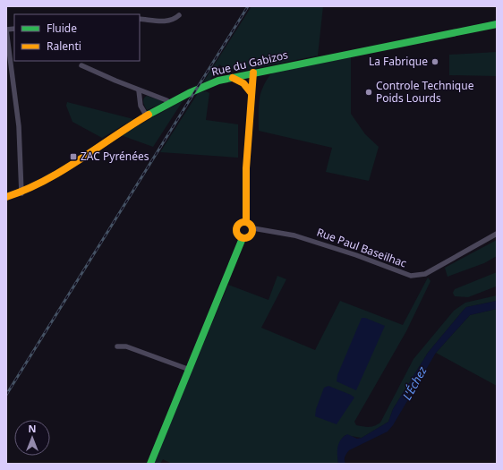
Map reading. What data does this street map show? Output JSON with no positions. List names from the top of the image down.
{
  "streets": {
    "street": ["Rue du Gabizos", "Rue Paul Baseilhac"]
  },
  "water": ["L'Échez"],
  "places": {
    "other": ["La Fabrique", "Controle Technique Poids Lourds"],
    "transit": ["ZAC Pyrénées"]
  },
  "legend": ["Fluide", "Ralenti"],
  "north": "top"
}
